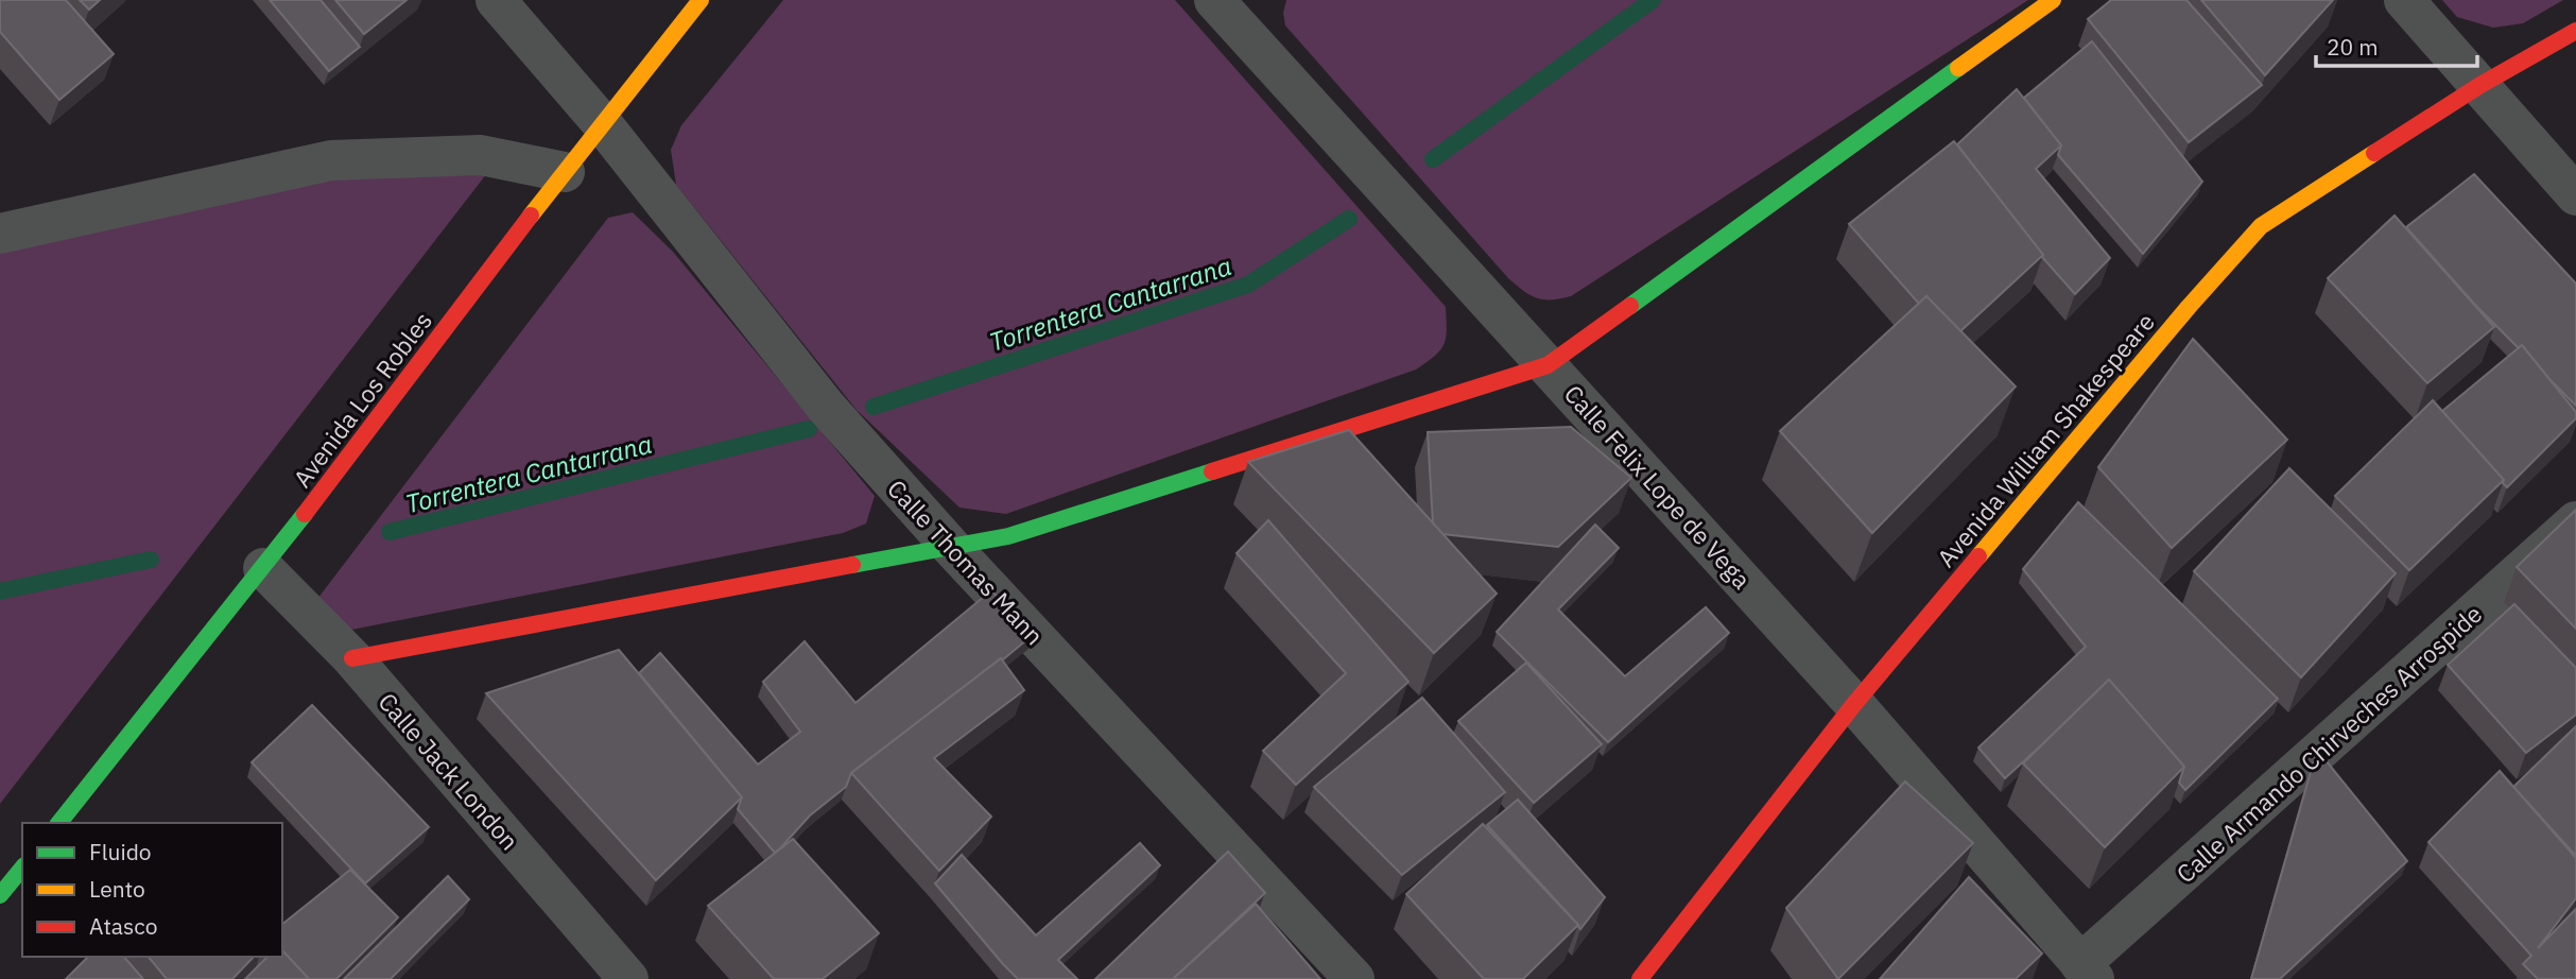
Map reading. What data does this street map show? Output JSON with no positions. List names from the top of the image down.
{
  "streets": {
    "street": [
      "Avenida Los Robles",
      "Avenida William Shakespeare",
      "Calle Felix Lope de Vega",
      "Calle Thomas Mann",
      "Calle Armando Chirveches Arrospide",
      "Calle Jack London"
    ]
  },
  "crossings": [
    ["Avenida Los Robles", "Calle Thomas Mann"],
    ["Avenida Los Robles", "Calle Jack London"],
    ["Avenida William Shakespeare", "Calle Felix Lope de Vega"],
    ["Calle Felix Lope de Vega", "Calle Armando Chirveches Arrospide"]
  ],
  "water": ["Torrentera Cantarrana"],
  "legend": ["Fluido", "Lento", "Atasco"],
  "scale_bar": "20 m"
}
